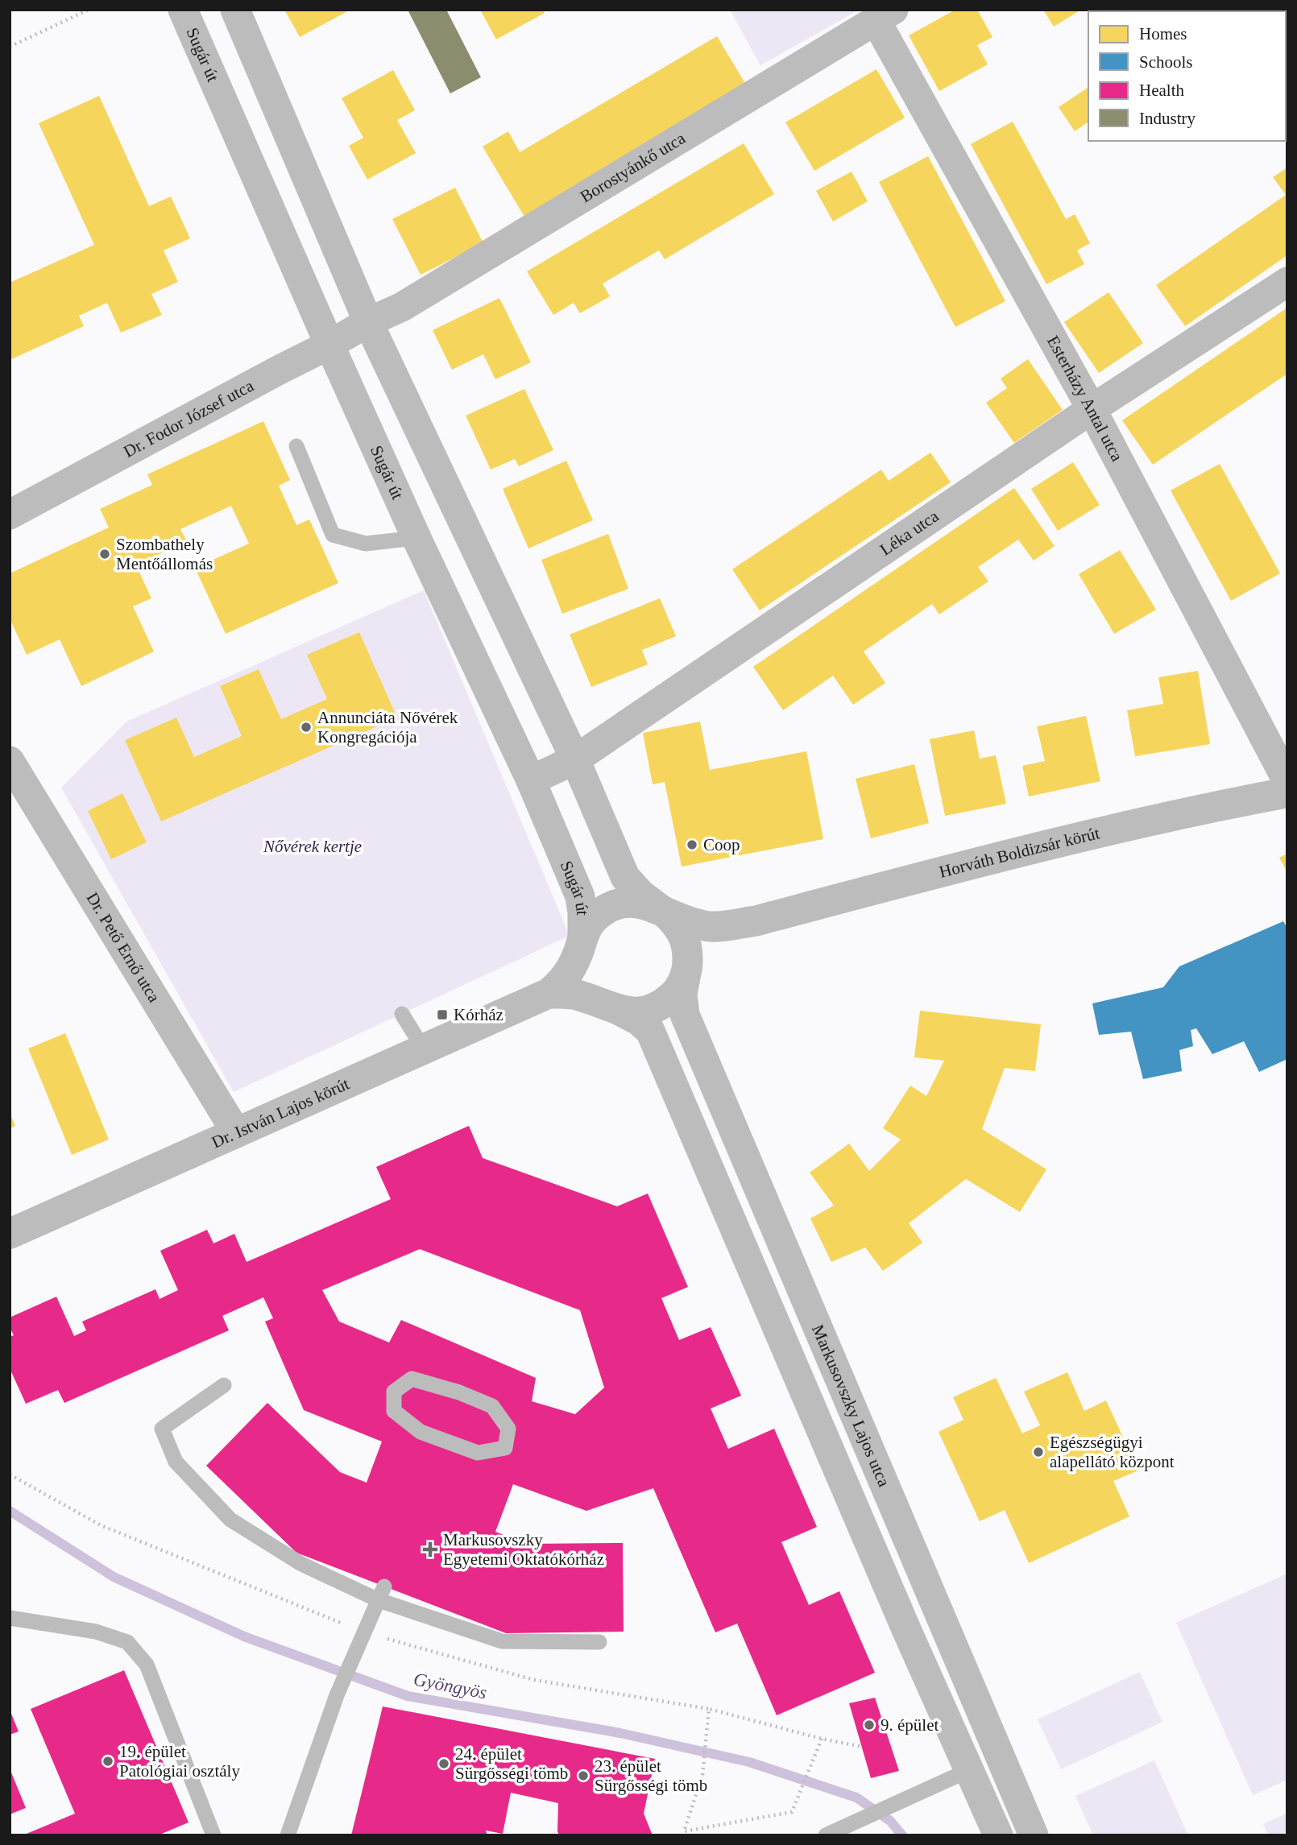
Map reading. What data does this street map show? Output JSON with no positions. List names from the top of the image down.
{
  "streets": {
    "street": [
      "Sugár út",
      "Borostyánkő utca",
      "Esterházy Antal utca",
      "Dr. Fodor József utca",
      "Léka utca",
      "Horváth Boldizsár körút",
      "Dr. Pető Ernő utca",
      "Dr. István Lajos körút",
      "Markusovszky Lajos utca"
    ]
  },
  "crossings": [
    ["Sugár út", "Dr. Fodor József utca"],
    ["Sugár út", "Léka utca"],
    ["Sugár út", "Dr. István Lajos körút"],
    ["Sugár út", "Markusovszky Lajos utca"],
    ["Borostyánkő utca", "Esterházy Antal utca"],
    ["Borostyánkő utca", "Dr. Fodor József utca"],
    ["Esterházy Antal utca", "Léka utca"],
    ["Horváth Boldizsár körút", "Dr. István Lajos körút"],
    ["Dr. Pető Ernő utca", "Dr. István Lajos körút"],
    ["Dr. István Lajos körút", "Markusovszky Lajos utca"]
  ],
  "water": ["Gyöngyös"],
  "parks": ["Nővérek kertje"],
  "places": {
    "other": [
      "Szombathely Mentőállomás",
      "Annunciáta Nővérek Kongregációja",
      "Coop",
      "Egészségügyi alapellátó központ",
      "9. épület",
      "19. épület Patológiai osztály",
      "24. épület Sürgősségi tömb",
      "23. épület Sürgősségi tömb"
    ],
    "transit": ["Kórház"],
    "health": ["Markusovszky Egyetemi Oktatókórház"]
  },
  "legend": [
    "Homes",
    "Schools",
    "Health",
    "Industry"
  ]
}
